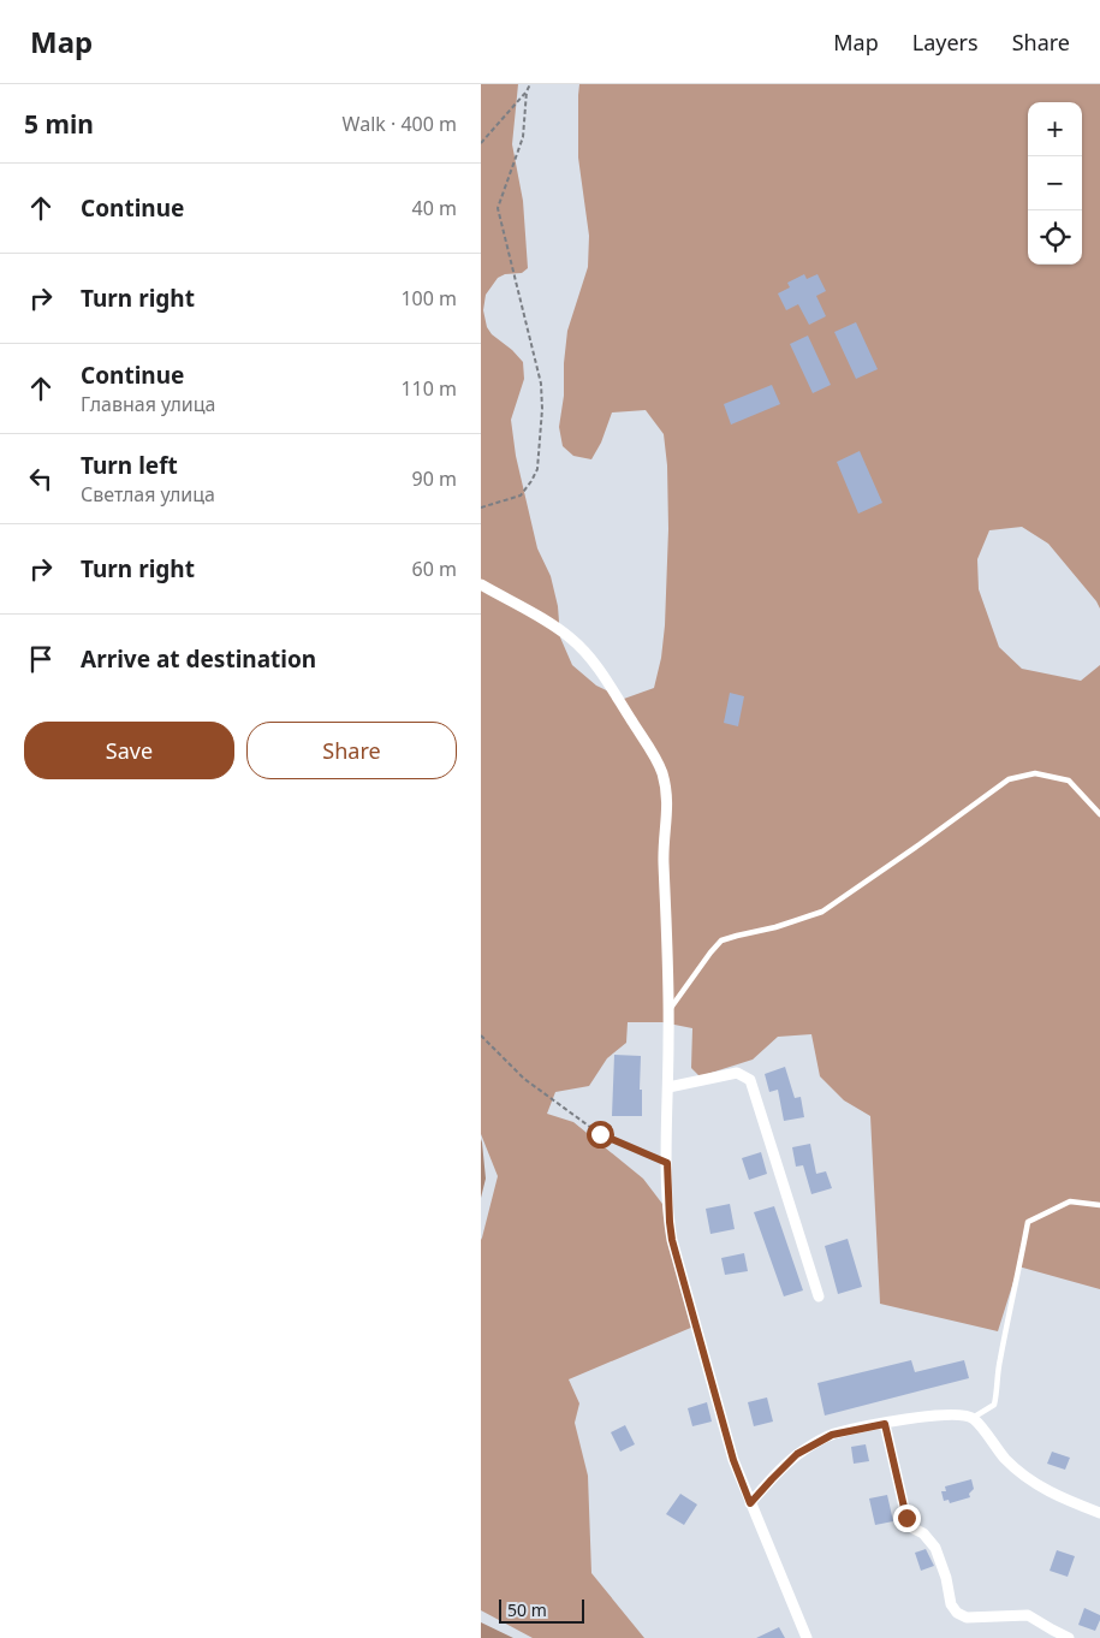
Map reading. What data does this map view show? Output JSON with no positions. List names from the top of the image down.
{
  "scale_bar": "50 m",
  "page": {
    "header": "Map",
    "nav": ["Map", "Layers", "Share"],
    "heading": ["5 min", "Walk · 400 m"],
    "map_buttons": ["+", "−"],
    "list": [
      ["Continue", "40 m"],
      ["Turn right", "100 m"],
      ["Continue", "Главная улица", "110 m"],
      ["Turn left", "Светлая улица", "90 m"],
      ["Turn right", "60 m"],
      "Arrive at destination"
    ],
    "buttons": ["Save", "Share"],
    "scale": "50 m"
  }
}
